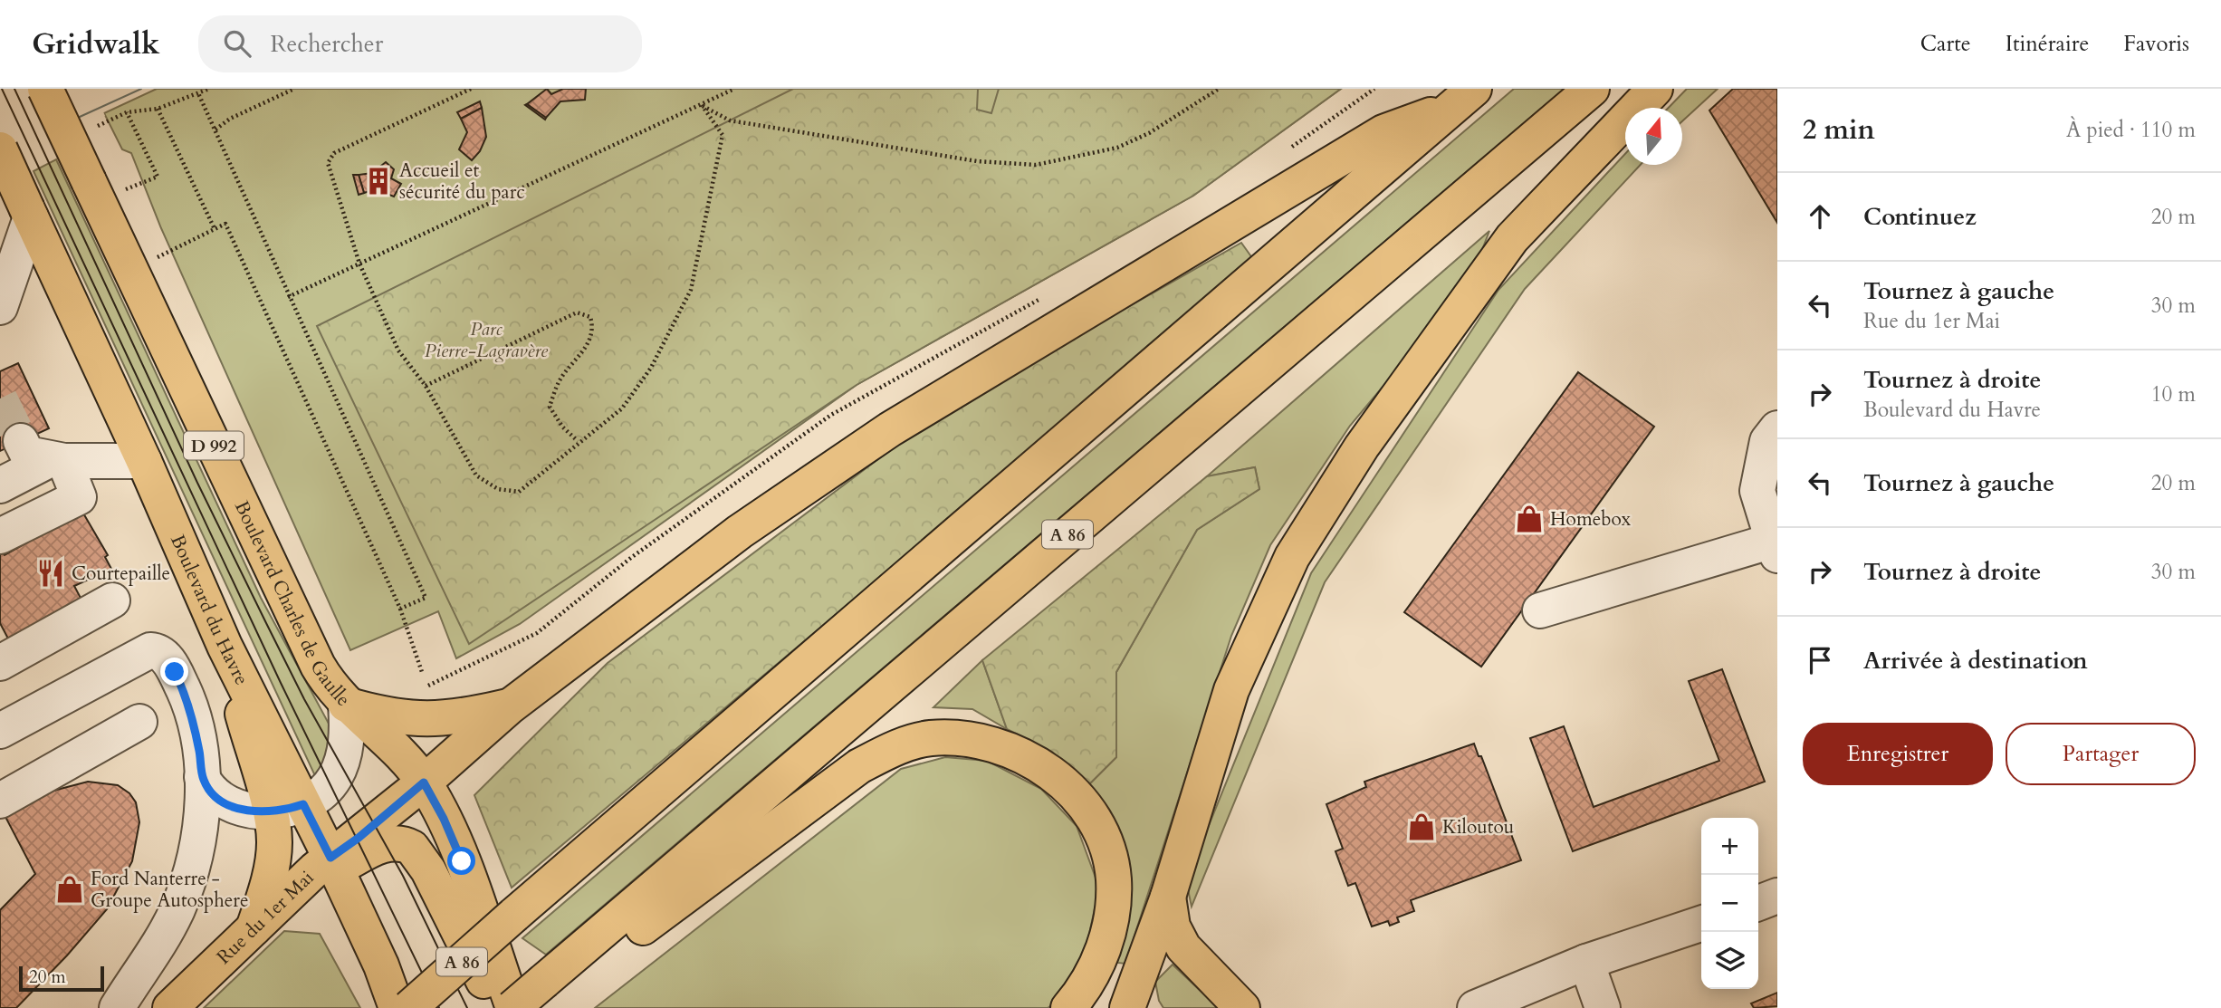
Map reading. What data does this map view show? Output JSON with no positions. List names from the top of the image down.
{
  "streets": {
    "main road": [
      "D 992",
      "A 86",
      "Boulevard Charles de Gaulle",
      "Boulevard du Havre",
      "Rue du 1er Mai"
    ]
  },
  "crossings": [
    ["A 86", "Boulevard Charles de Gaulle"],
    ["A 86", "Rue du 1er Mai"],
    ["Boulevard Charles de Gaulle", "Rue du 1er Mai"],
    ["Boulevard du Havre", "Rue du 1er Mai"]
  ],
  "parks": ["Parc Pierre-Lagravère"],
  "places": {
    "building": ["Accueil et sécurité du parc"],
    "shop": ["Homebox", "Kiloutou", "Ford Nanterre - Groupe Autosphere"],
    "restaurant": ["Courtepaille"]
  },
  "scale_bar": "20 m",
  "north": "top",
  "page": {
    "header": "Gridwalk",
    "search": "Rechercher",
    "nav": ["Carte", "Itinéraire", "Favoris"],
    "heading": ["2 min", "À pied · 110 m"],
    "list": [
      ["Continuez", "20 m"],
      ["Tournez à gauche", "Rue du 1er Mai", "30 m"],
      ["Tournez à droite", "Boulevard du Havre", "10 m"],
      ["Tournez à gauche", "20 m"],
      ["Tournez à droite", "30 m"],
      "Arrivée à destination"
    ],
    "buttons": ["Enregistrer", "Partager"],
    "map_buttons": ["+", "−"],
    "scale": "20 m"
  }
}
